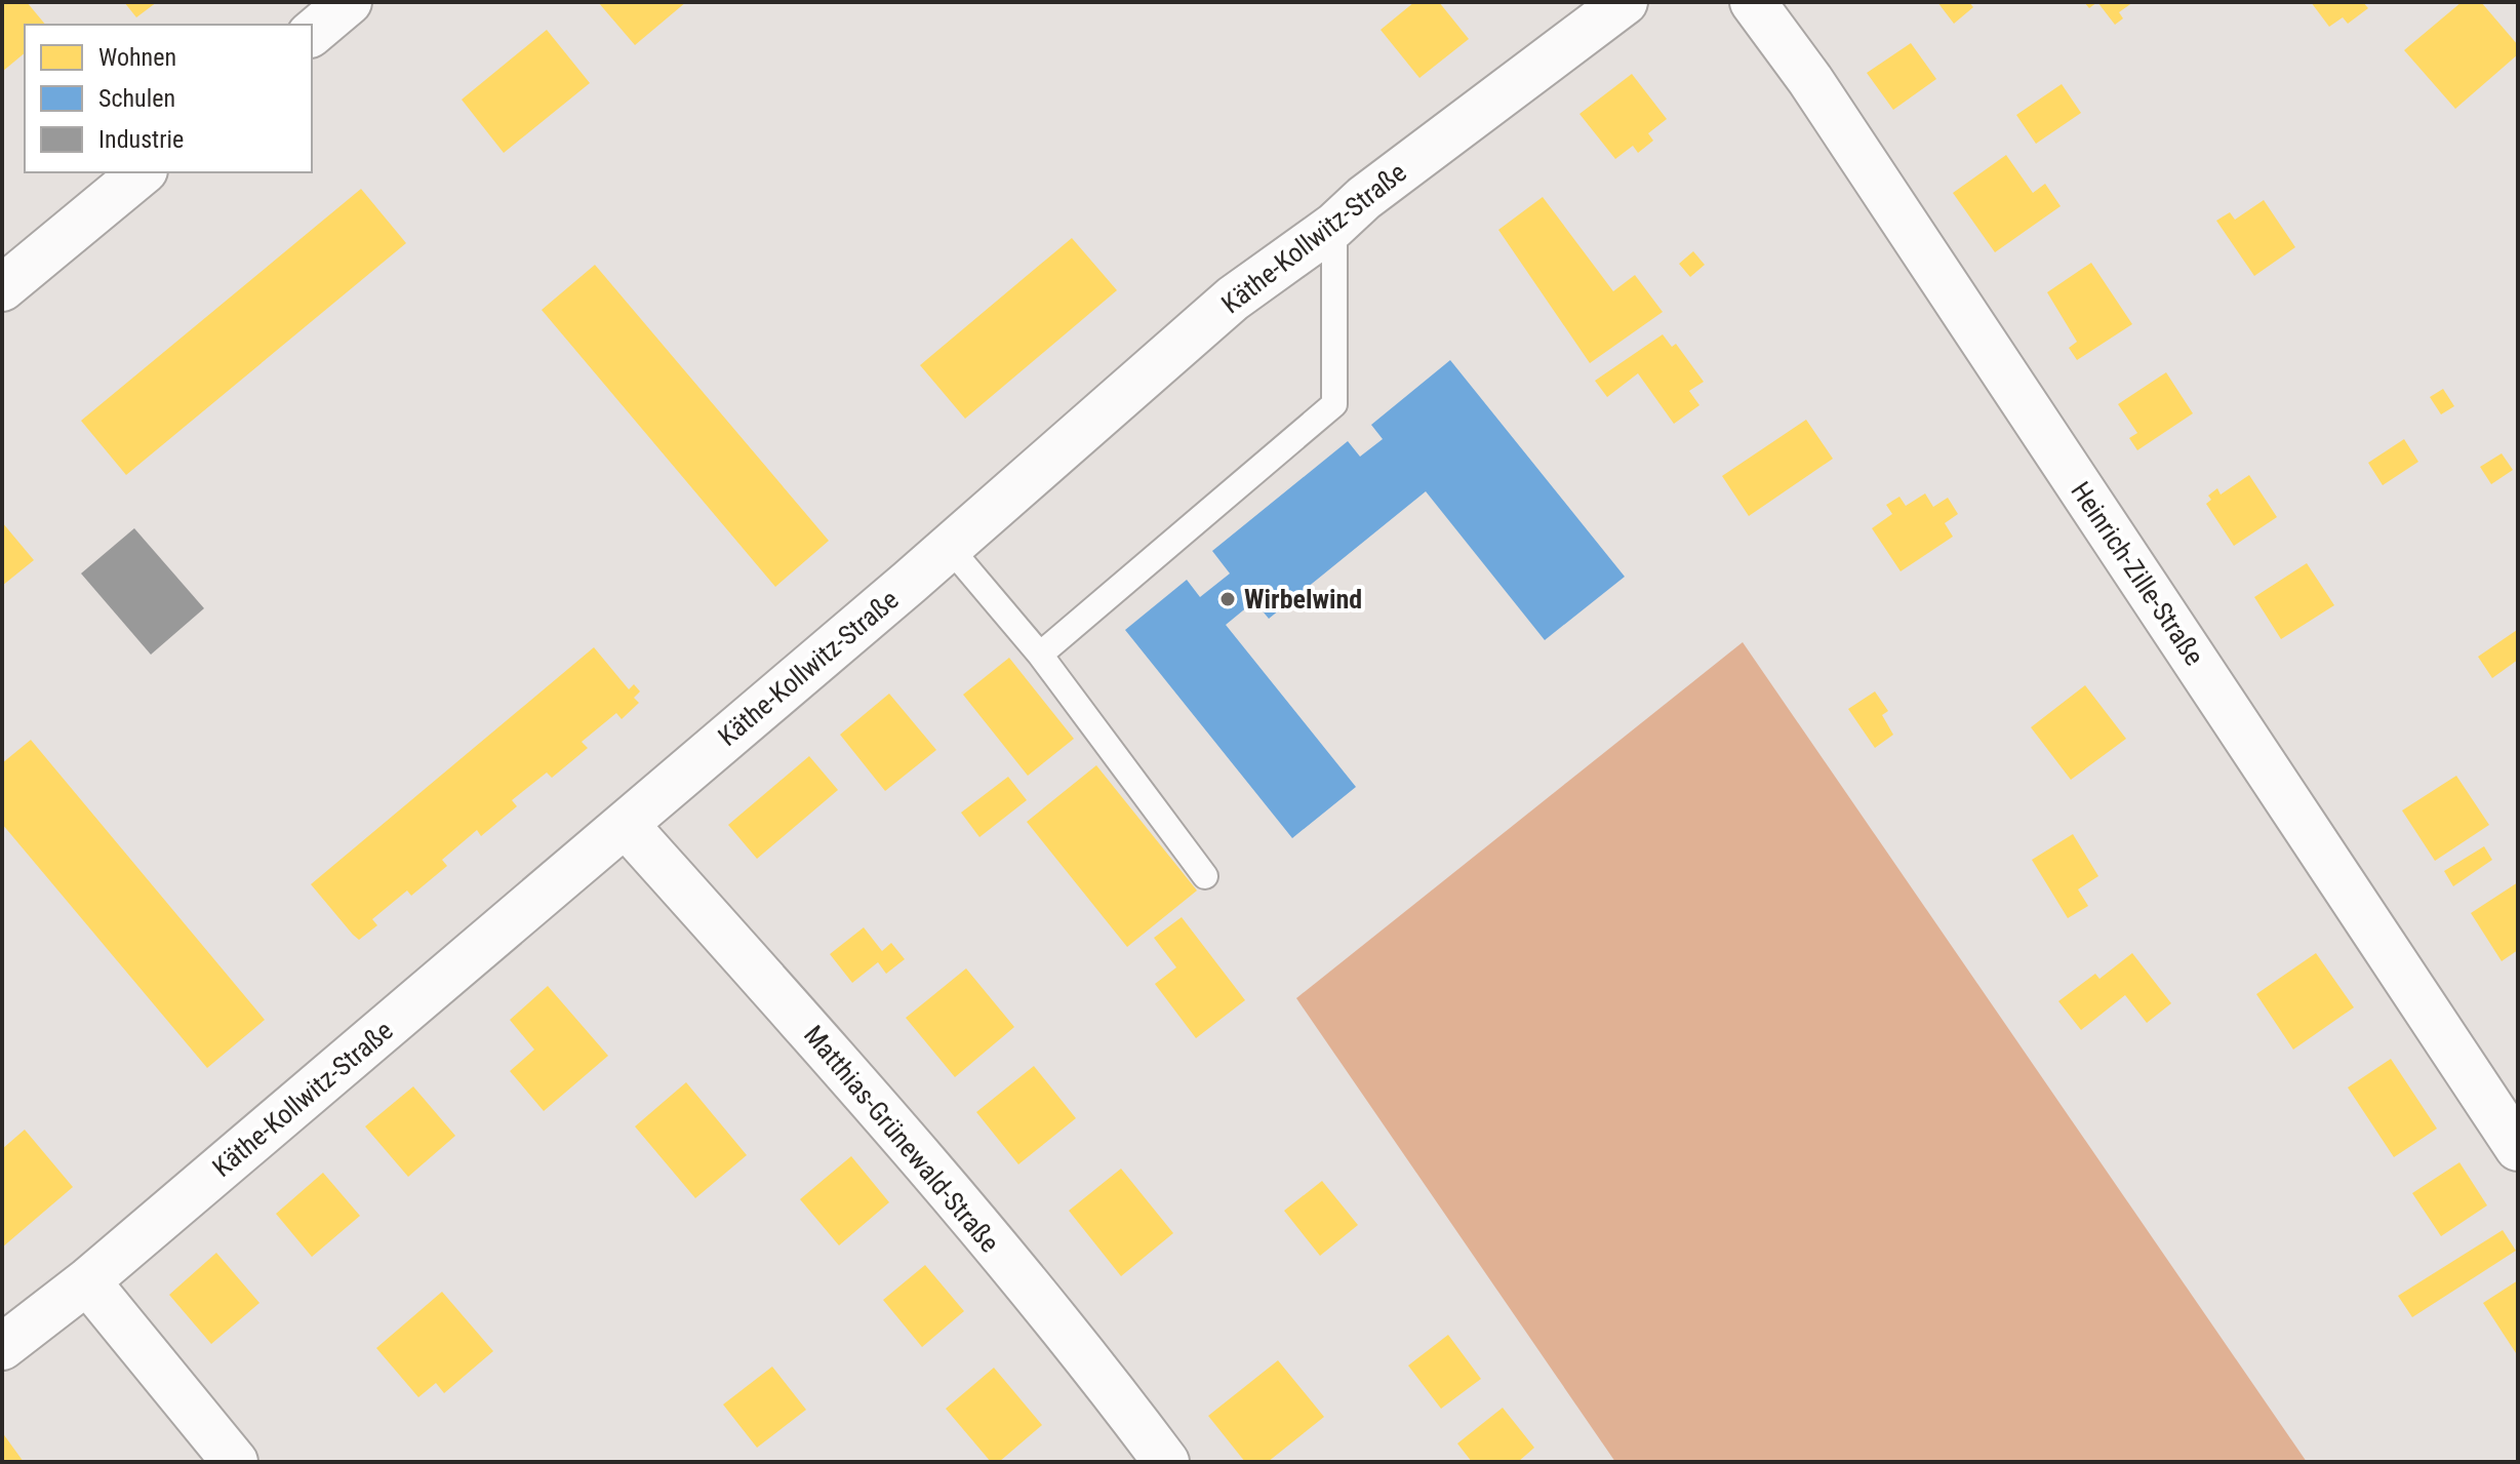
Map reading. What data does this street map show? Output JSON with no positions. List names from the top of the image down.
{
  "streets": {
    "street": ["Käthe-Kollwitz-Straße", "Heinrich-Zille-Straße", "Matthias-Grünewald-Straße"]
  },
  "crossings": [
    ["Käthe-Kollwitz-Straße", "Matthias-Grünewald-Straße"]
  ],
  "places": ["Wirbelwind"],
  "legend": ["Wohnen", "Schulen", "Industrie"]
}
